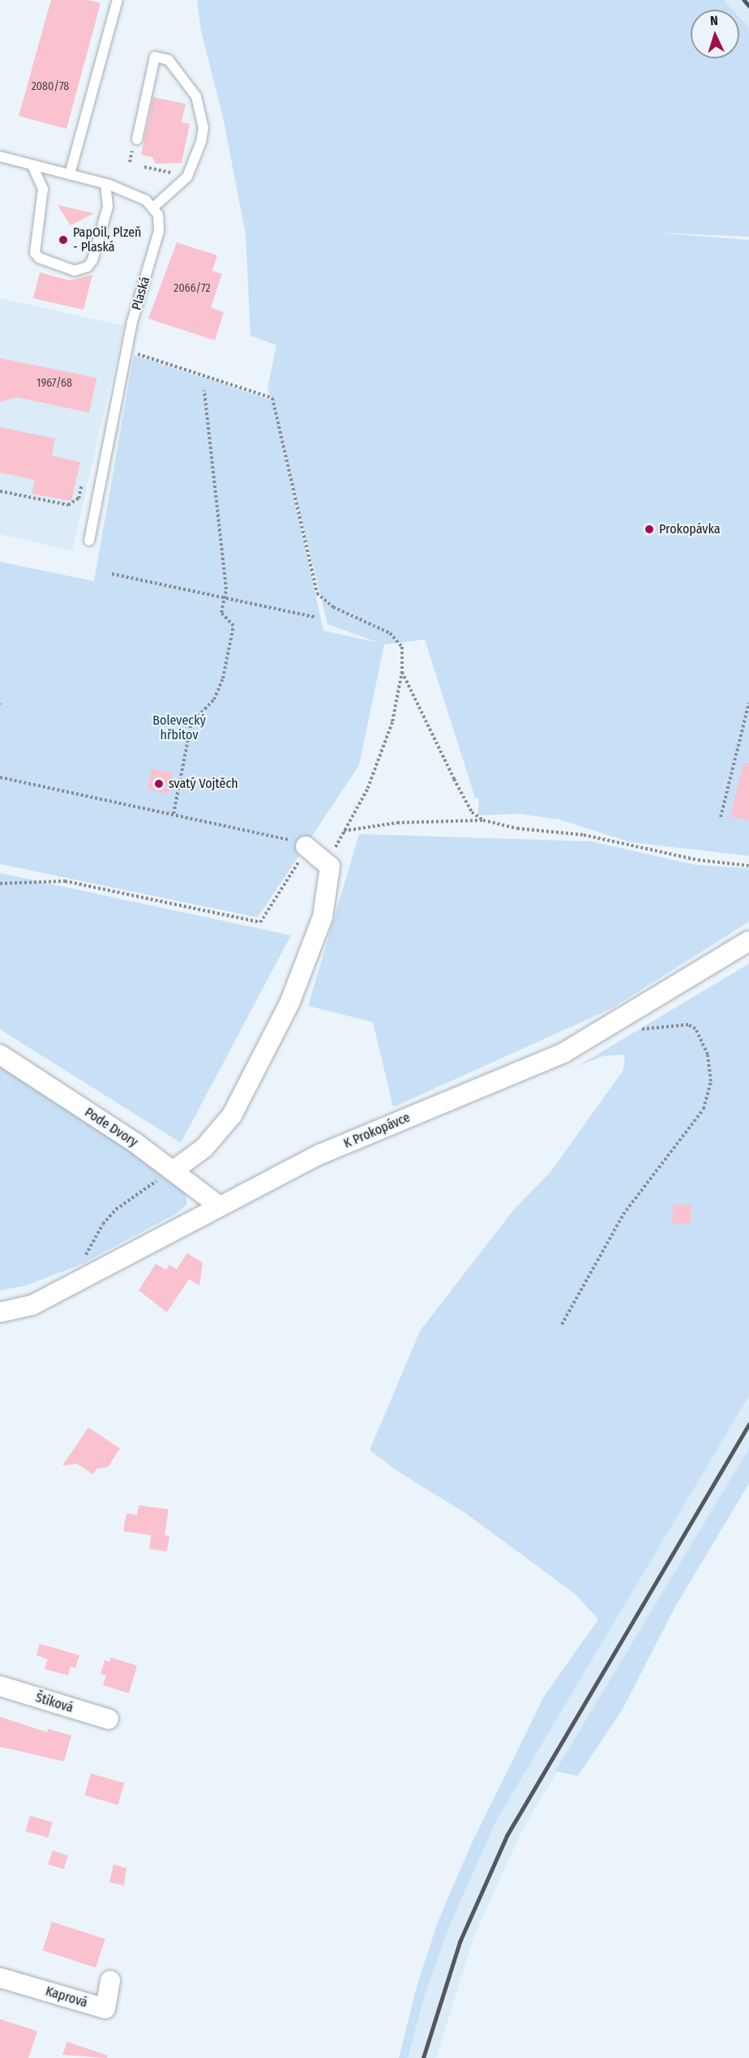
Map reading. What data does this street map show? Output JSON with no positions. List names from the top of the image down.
{
  "streets": {
    "street": [
      "Pode Dvory",
      "K Prokopávce",
      "Štiková",
      "Kaprová"
    ],
    "lane": ["Plaská"]
  },
  "crossings": [
    ["Pode Dvory", "K Prokopávce"]
  ],
  "parks": ["Bolevecký hřbitov"],
  "places": ["PapOil, Plzeň - Plaská", "Prokopávka", "svatý Vojtěch"],
  "house_numbers": ["2080/78", "2066/72", "1967/68"],
  "north": "top"
}
